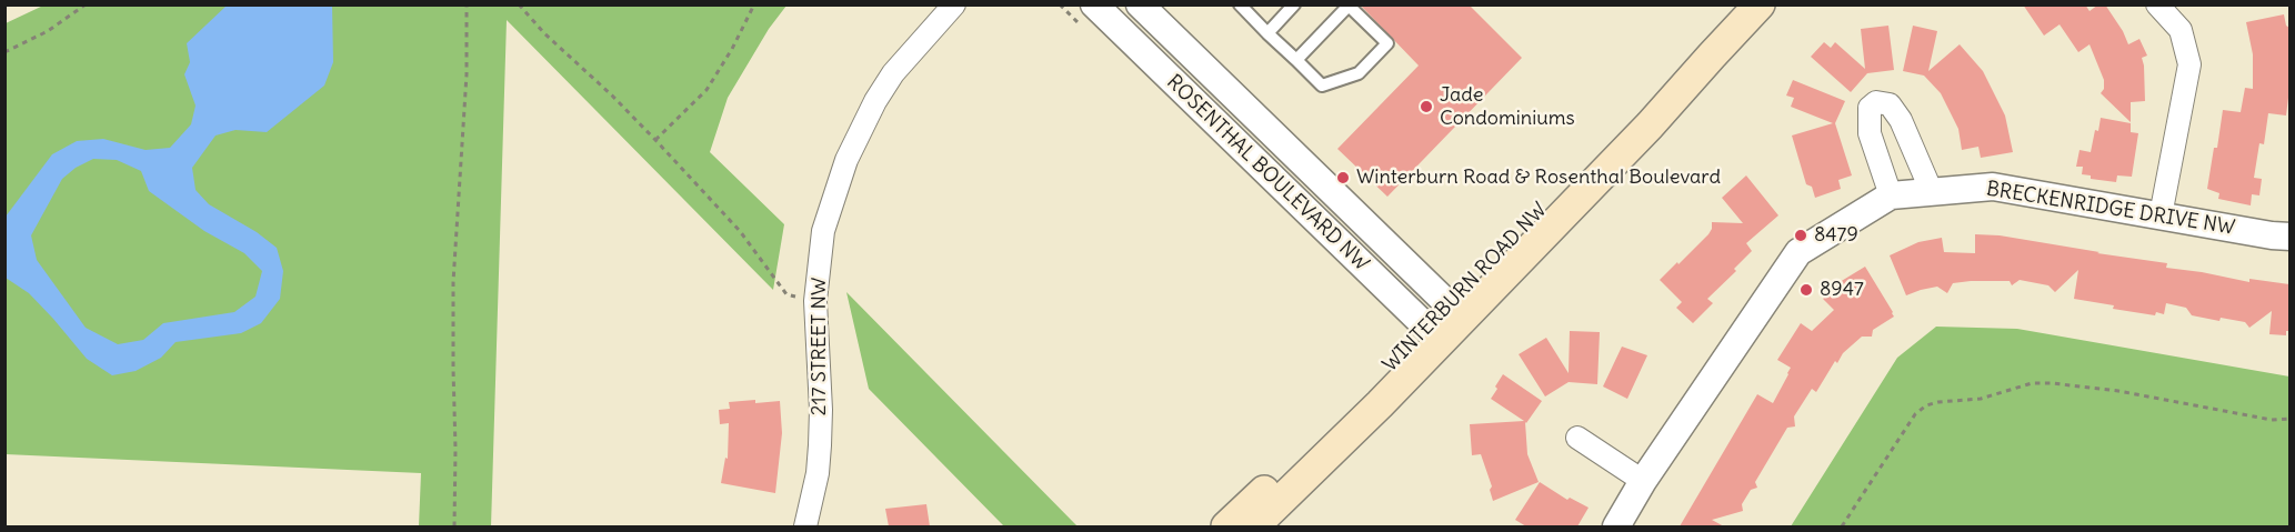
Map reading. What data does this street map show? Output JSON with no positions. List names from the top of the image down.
{
  "streets": {
    "main road": ["WINTERBURN ROAD NW"],
    "street": ["ROSENTHAL BOULEVARD NW", "BRECKENRIDGE DRIVE NW", "217 STREET NW"]
  },
  "crossings": [
    ["ROSENTHAL BOULEVARD NW", "WINTERBURN ROAD NW"]
  ],
  "places": [
    "Jade Condominiums",
    "Winterburn Road & Rosenthal Boulevard",
    "8479",
    "8947"
  ]
}
